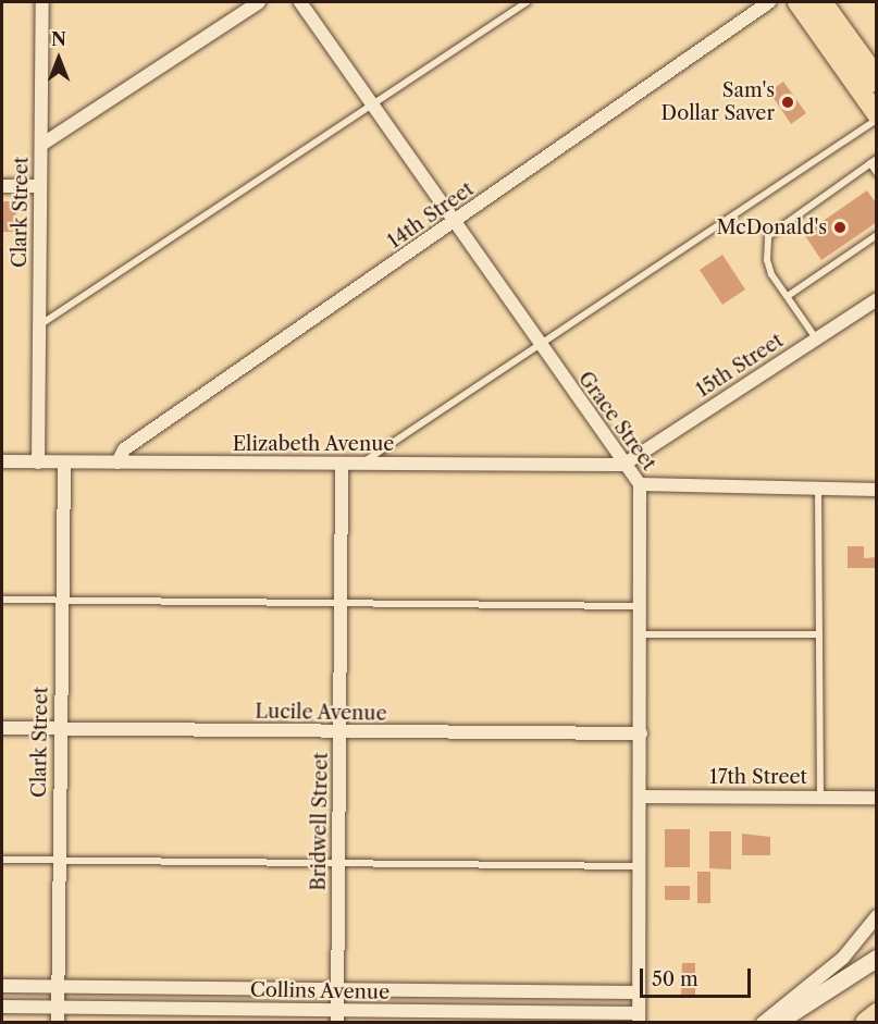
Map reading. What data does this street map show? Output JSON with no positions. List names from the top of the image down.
{
  "streets": {
    "street": [
      "Clark Street",
      "14th Street",
      "15th Street",
      "Grace Street",
      "Elizabeth Avenue",
      "Lucile Avenue",
      "17th Street",
      "Bridwell Street",
      "Collins Avenue"
    ]
  },
  "crossings": [
    ["Clark Street", "Elizabeth Avenue"],
    ["Clark Street", "Lucile Avenue"],
    ["Clark Street", "Collins Avenue"],
    ["14th Street", "Grace Street"],
    ["14th Street", "Elizabeth Avenue"],
    ["15th Street", "Grace Street"],
    ["15th Street", "Elizabeth Avenue"],
    ["Grace Street", "Elizabeth Avenue"],
    ["Grace Street", "Lucile Avenue"],
    ["Grace Street", "17th Street"],
    ["Grace Street", "Collins Avenue"],
    ["Elizabeth Avenue", "Bridwell Street"],
    ["Lucile Avenue", "Bridwell Street"],
    ["Bridwell Street", "Collins Avenue"]
  ],
  "places": ["Sam's Dollar Saver", "McDonald's"],
  "scale_bar": "50 m",
  "north": "top"
}
